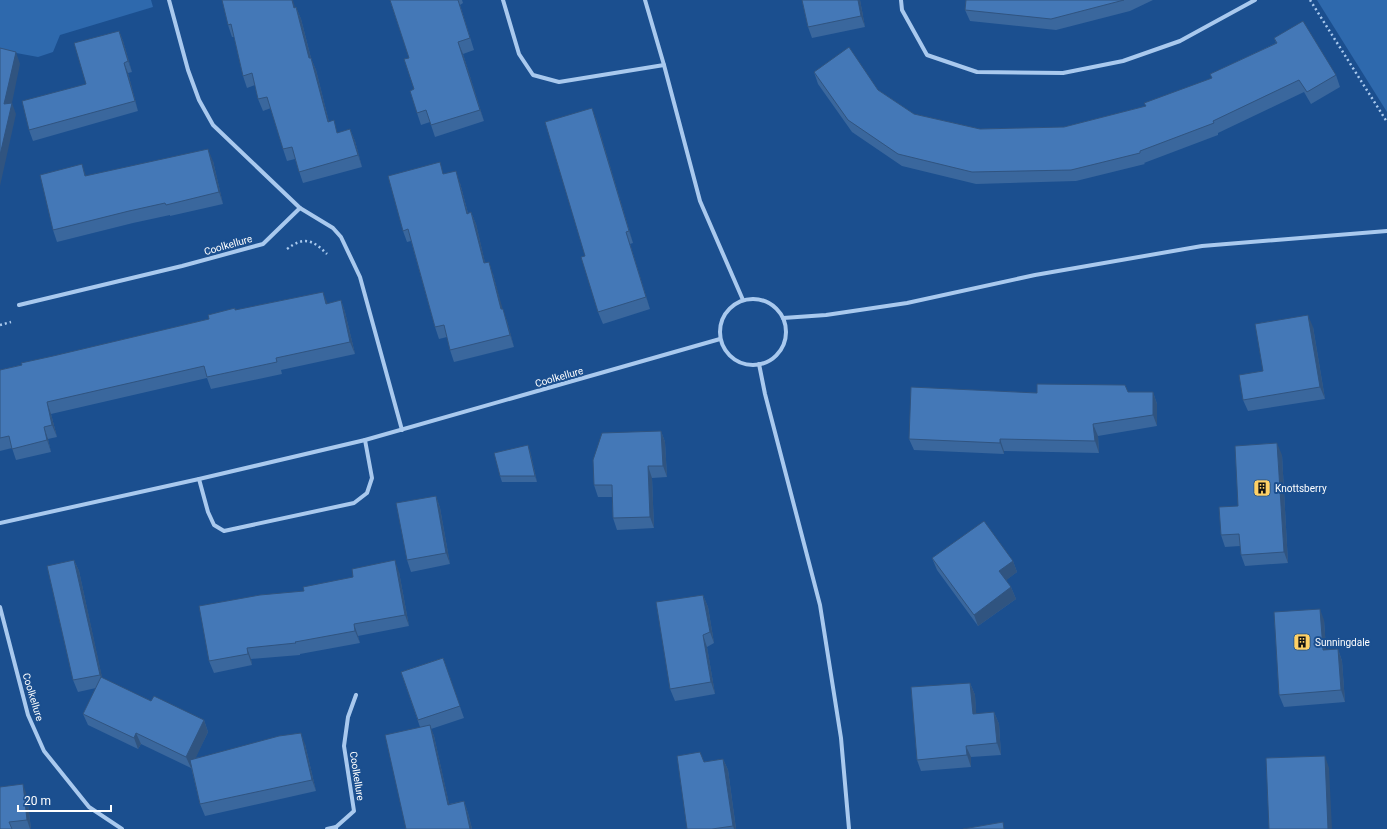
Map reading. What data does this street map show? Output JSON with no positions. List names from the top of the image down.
{
  "streets": {
    "street": ["Coolkellure"]
  },
  "places": {
    "building": ["Knottsberry", "Sunningdale"]
  },
  "scale_bar": "20 m"
}
